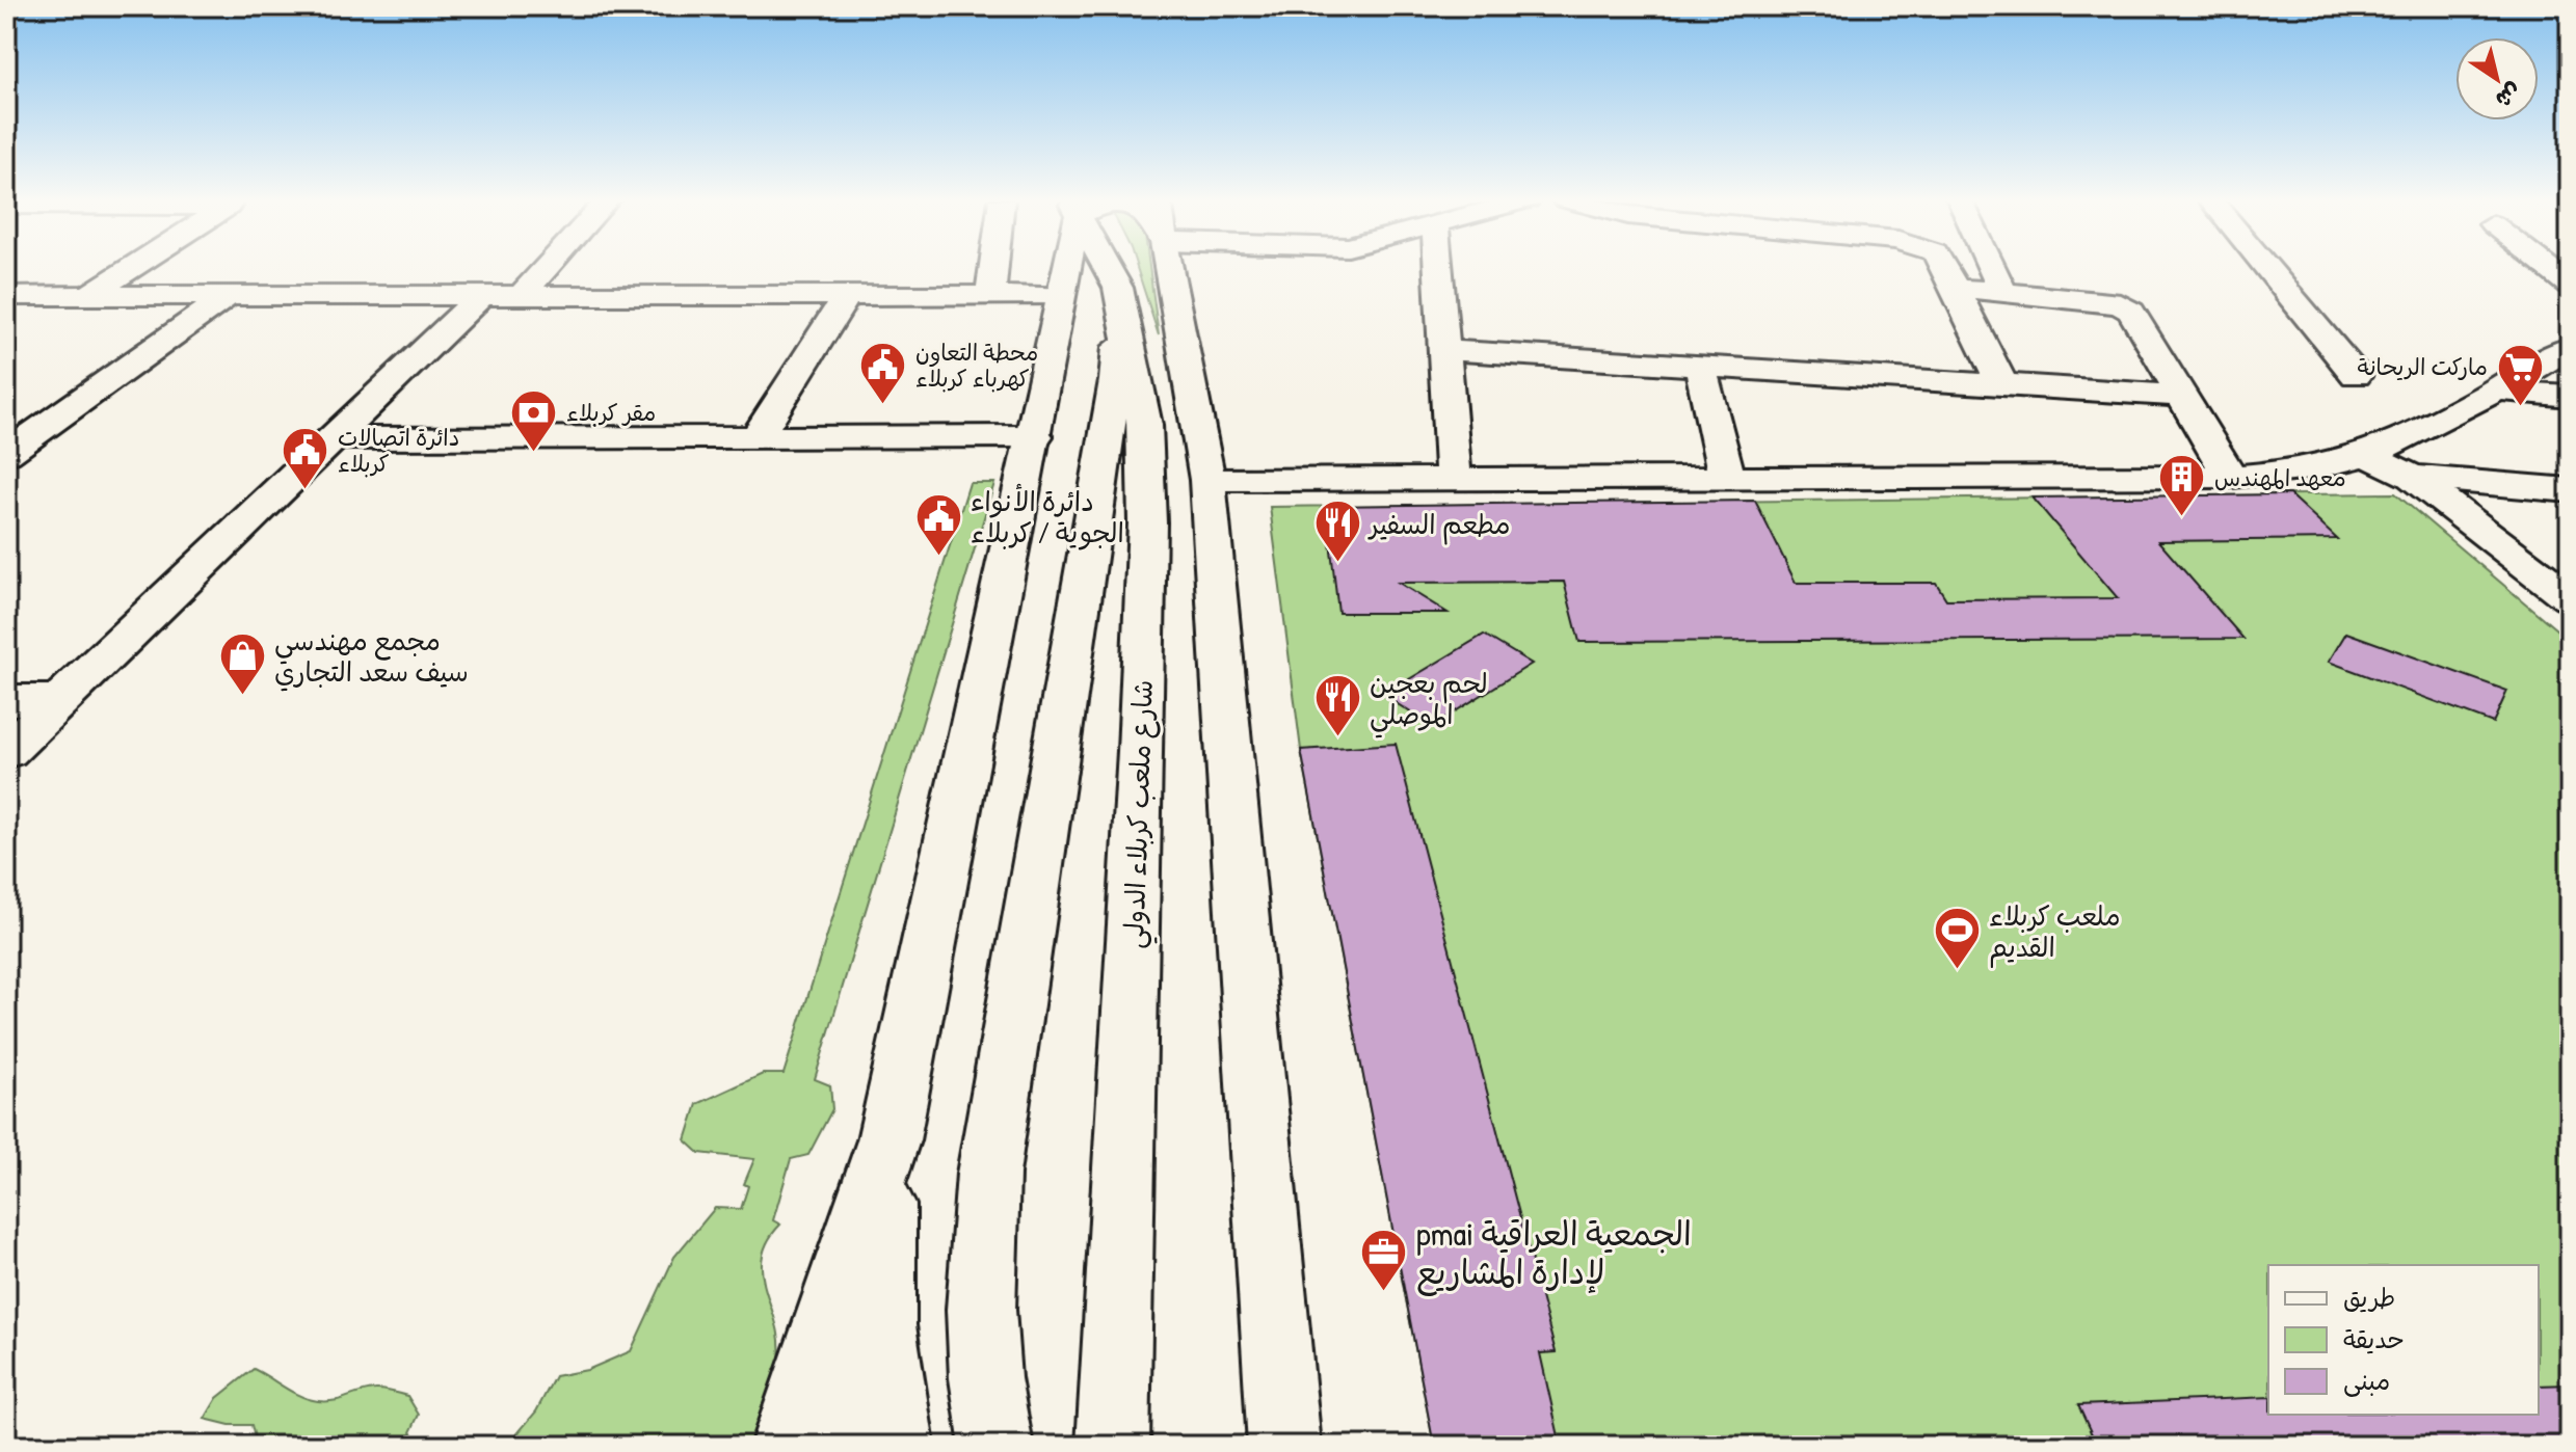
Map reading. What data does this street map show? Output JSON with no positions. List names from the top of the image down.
{
  "streets": {
    "street": ["شارع ملعب كربلاء الدولي"]
  },
  "places": {
    "public building": ["محطة التعاون كهرباء كربلاء", "دائرة اتصالات كربلاء", "دائرة الأنواء الجوية / كربلاء"],
    "supermarket": ["ماركت الريحانة"],
    "bank": ["مقر كربلاء"],
    "building": ["معهد المهندس"],
    "restaurant": ["مطعم السفير", "لحم بعجين الموصلي"],
    "shop": ["مجمع مهندسي سيف سعد التجاري"],
    "sports": ["ملعب كربلاء القديم"],
    "office": ["pmai الجمعية العراقية لإدارة المشاريع"]
  },
  "legend": ["طريق", "حديقة", "مبنى"],
  "north": "bottom right"
}
